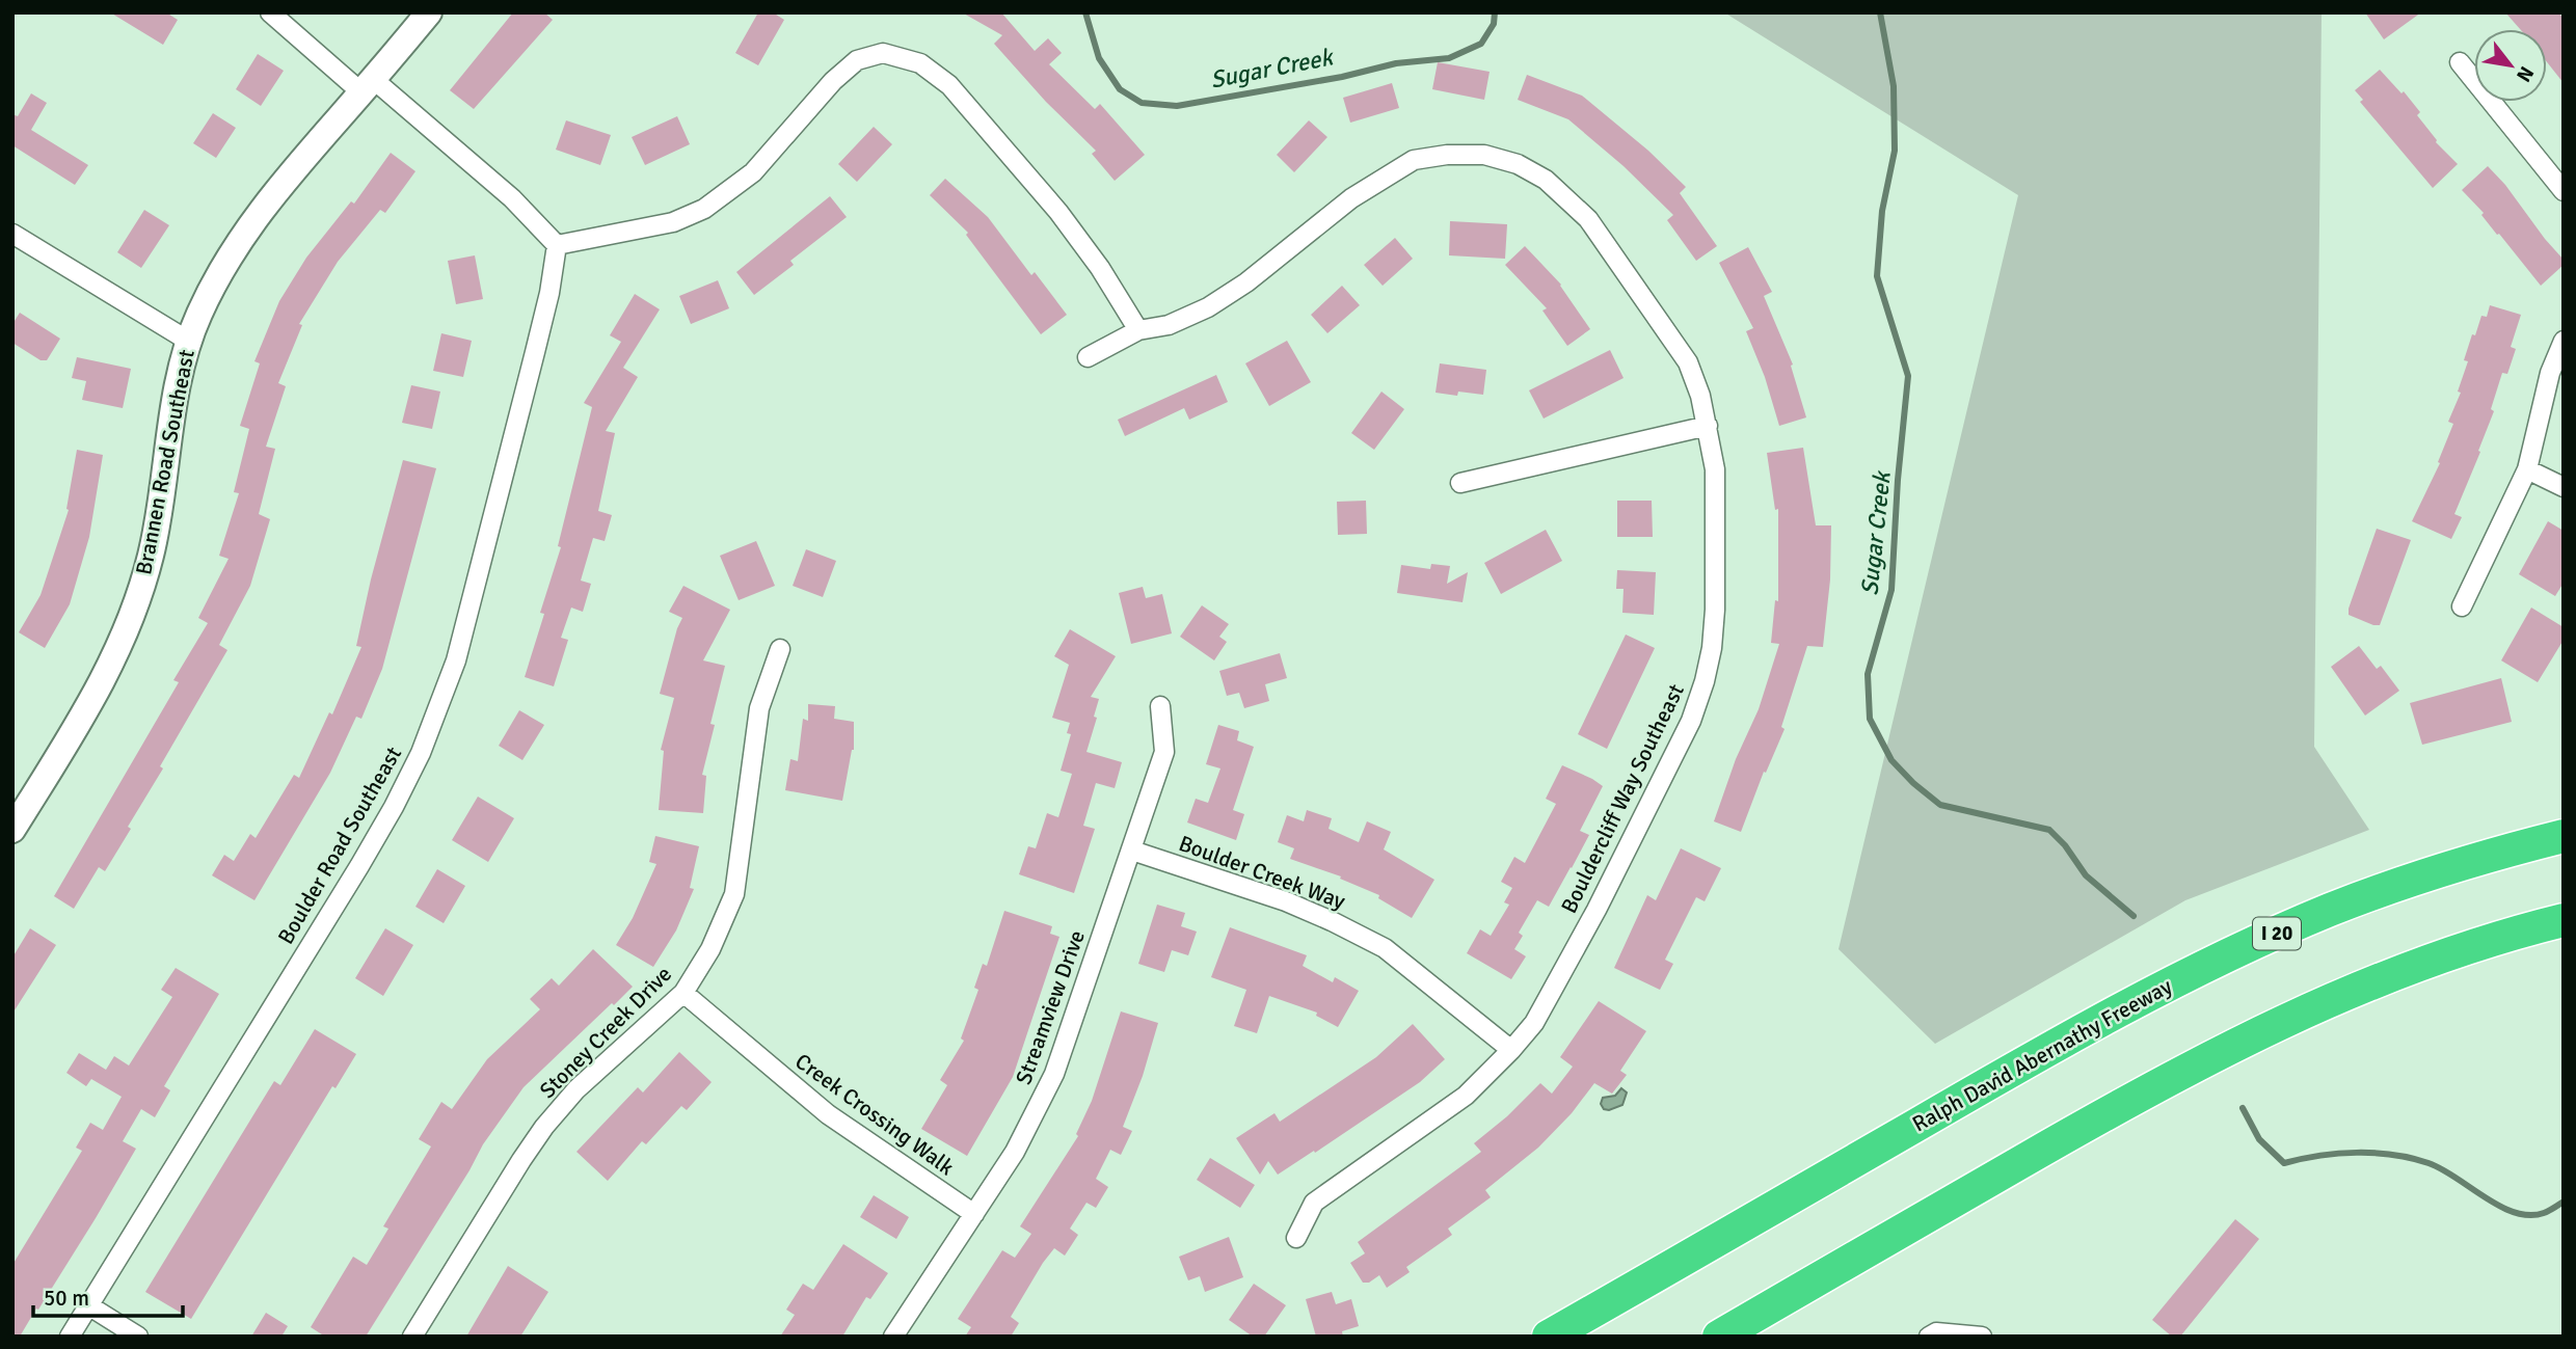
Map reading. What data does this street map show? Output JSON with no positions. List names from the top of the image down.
{
  "streets": {
    "highway": ["I 20", "Ralph David Abernathy Freeway"],
    "street": [
      "Brannen Road Southeast",
      "Bouldercliff Way Southeast",
      "Boulder Road Southeast",
      "Boulder Creek Way",
      "Streamview Drive",
      "Stoney Creek Drive",
      "Creek Crossing Walk"
    ]
  },
  "crossings": [
    ["Bouldercliff Way Southeast", "Boulder Creek Way"],
    ["Boulder Creek Way", "Streamview Drive"],
    ["Streamview Drive", "Creek Crossing Walk"],
    ["Stoney Creek Drive", "Creek Crossing Walk"]
  ],
  "water": ["Sugar Creek"],
  "scale_bar": "50 m",
  "north": "bottom right"
}
